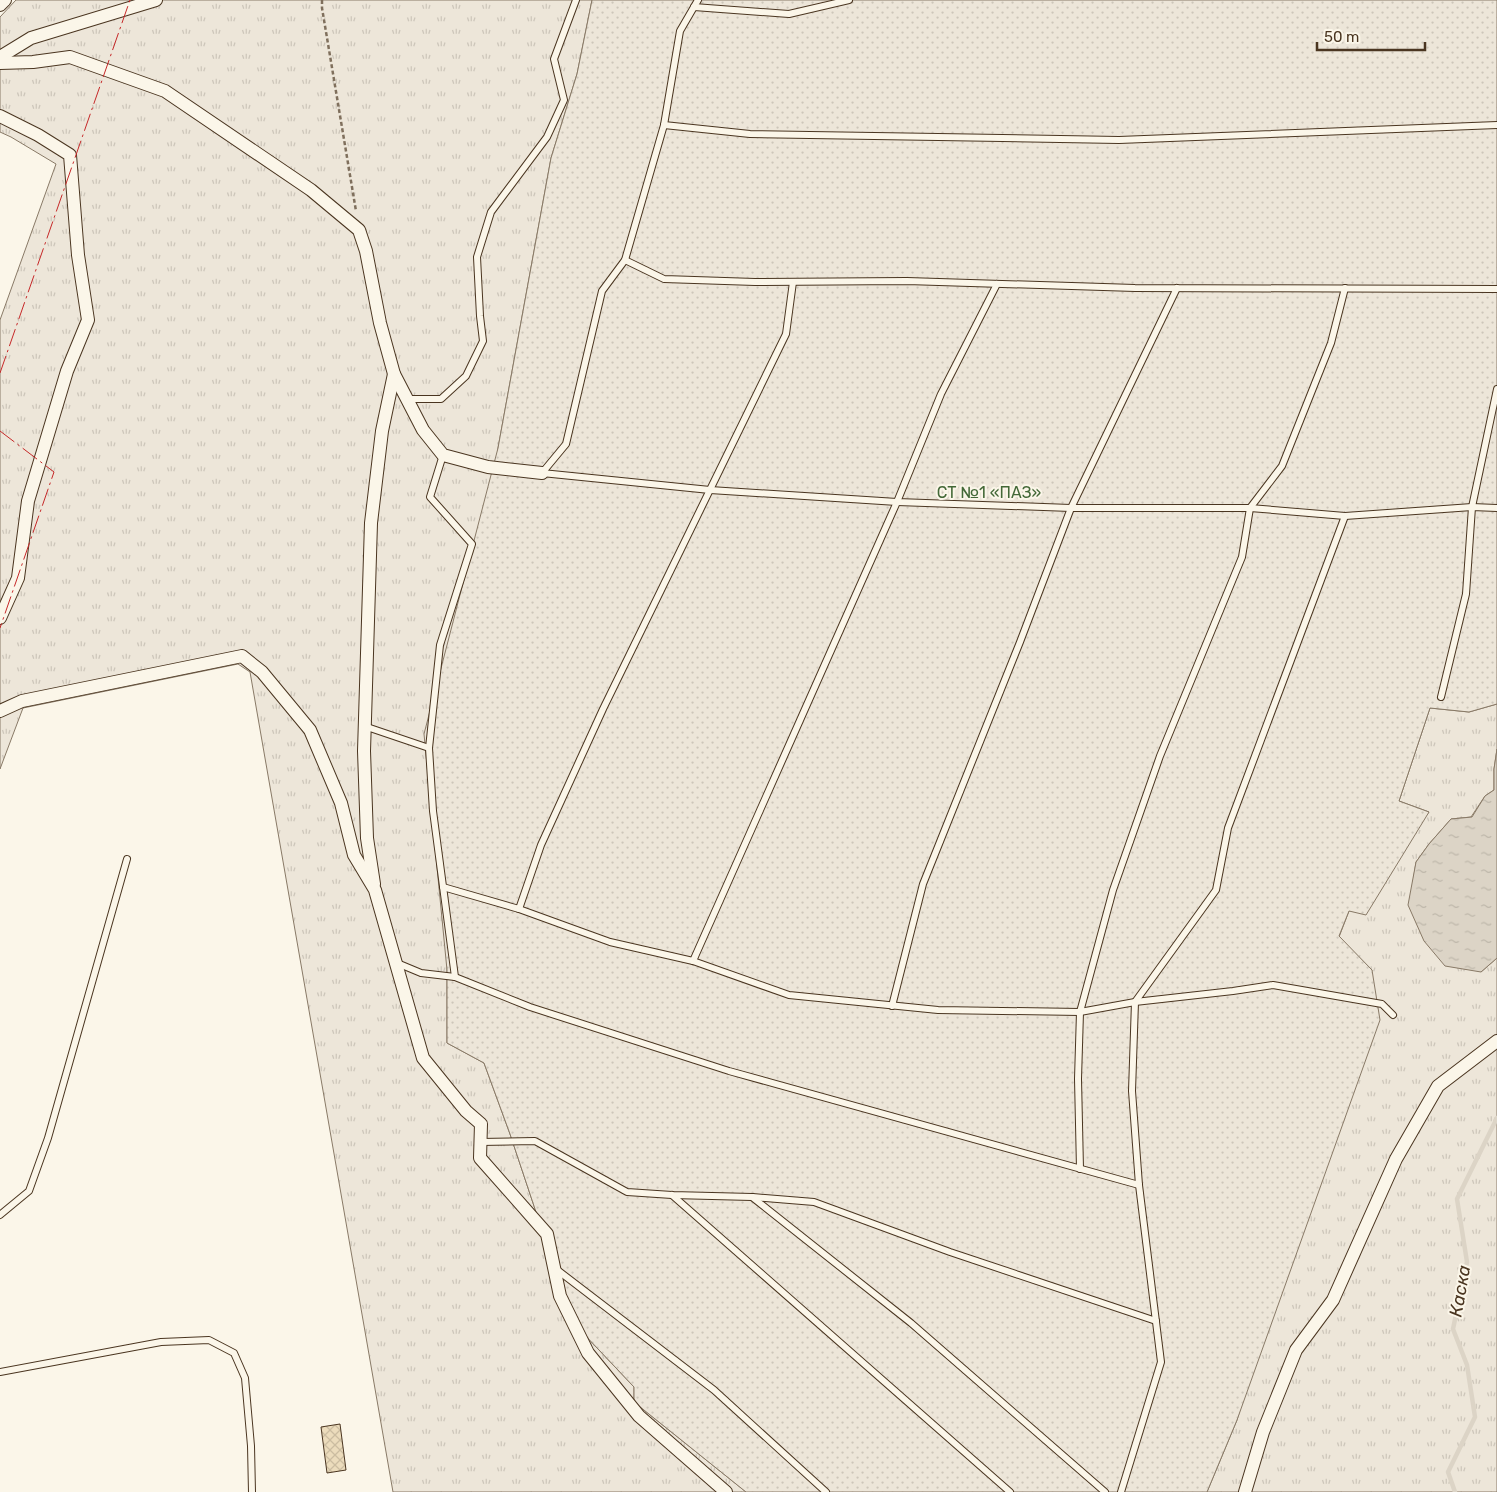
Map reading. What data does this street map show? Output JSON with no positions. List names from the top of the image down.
{
  "water": ["Каска"],
  "parks": ["СТ №1 «ПАЗ»"],
  "scale_bar": "50 m"
}
